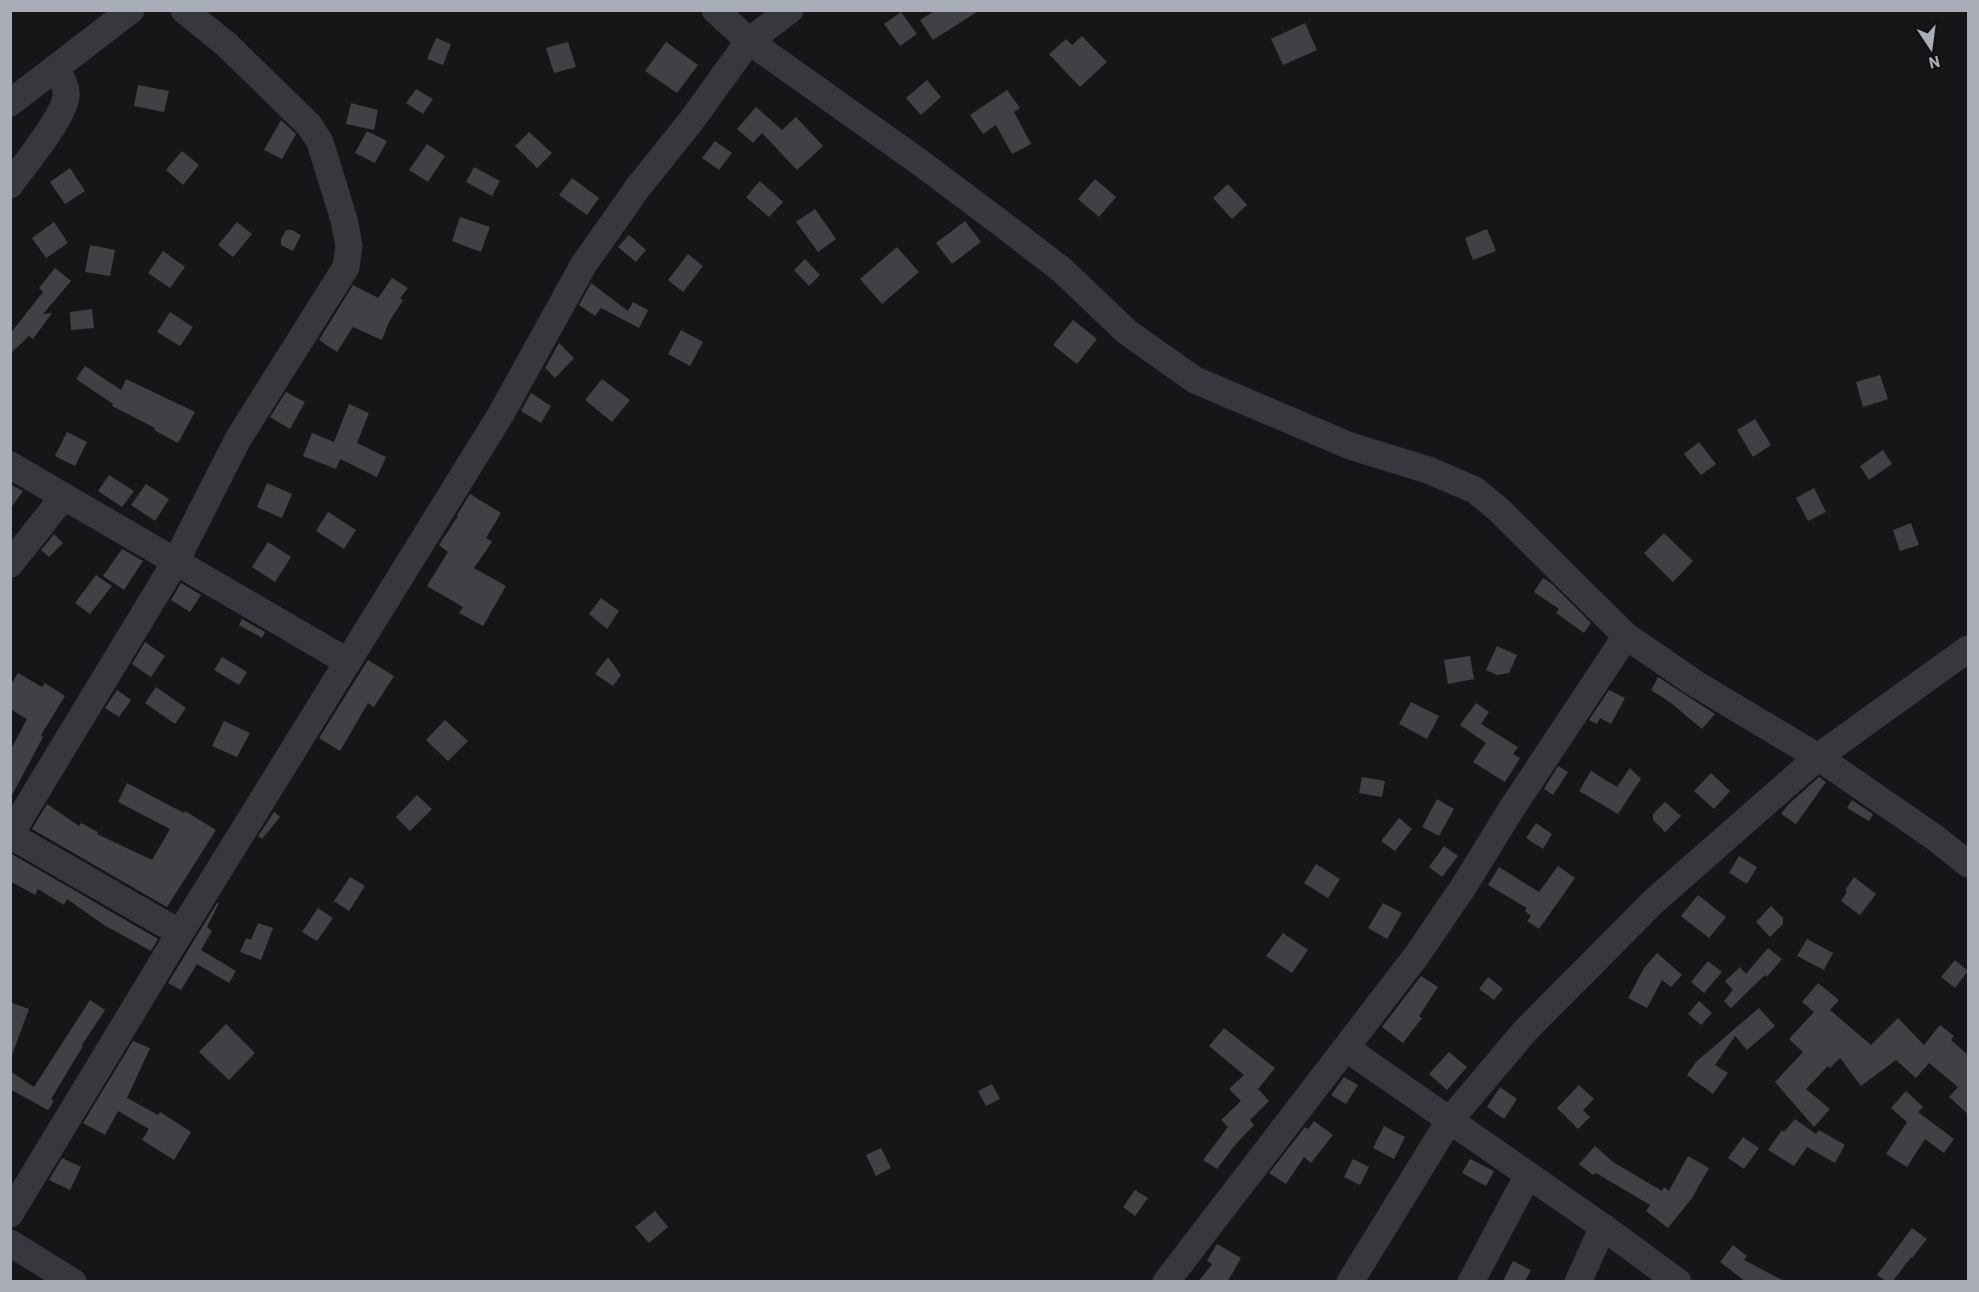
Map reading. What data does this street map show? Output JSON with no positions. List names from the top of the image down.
{
  "north": "bottom"
}
